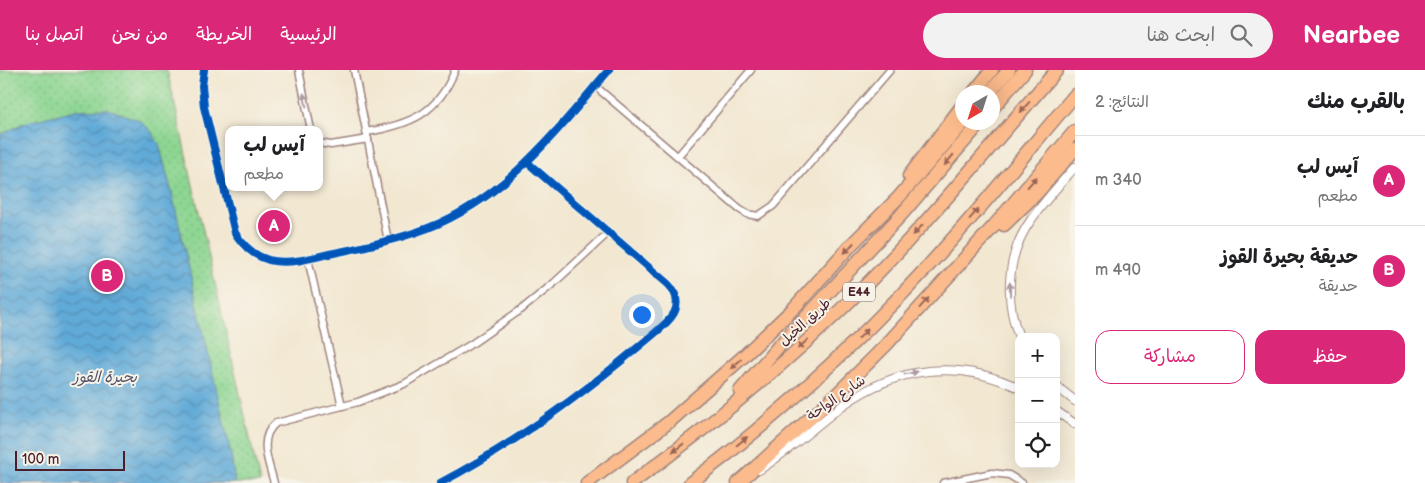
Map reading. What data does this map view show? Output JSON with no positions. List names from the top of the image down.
{
  "streets": {
    "highway": ["E44", "طريق الخيل"],
    "street": ["شارع الواحة"]
  },
  "one_way": ["شارع الواحة"],
  "water": ["بحيرة القوز"],
  "scale_bar": "100 m",
  "north": "bottom left",
  "page": {
    "header": "Nearbee",
    "search": "ابحث هنا",
    "nav": [
      "الرئيسية",
      "الخريطة",
      "من نحن",
      "اتصل بنا"
    ],
    "heading": ["بالقرب منك", "النتائج: 2"],
    "popup": ["آيس لب", "مطعم"],
    "list": [
      {
        "mark": "A",
        "name": "آيس لب",
        "note": "مطعم",
        "value": "340 m"
      },
      {
        "mark": "B",
        "name": "حديقة بحيرة القوز",
        "note": "حديقة",
        "value": "490 m"
      }
    ],
    "pins": ["A", "B"],
    "buttons": ["حفظ", "مشاركة"],
    "map_buttons": ["+", "−"],
    "scale": "100 m"
  }
}
